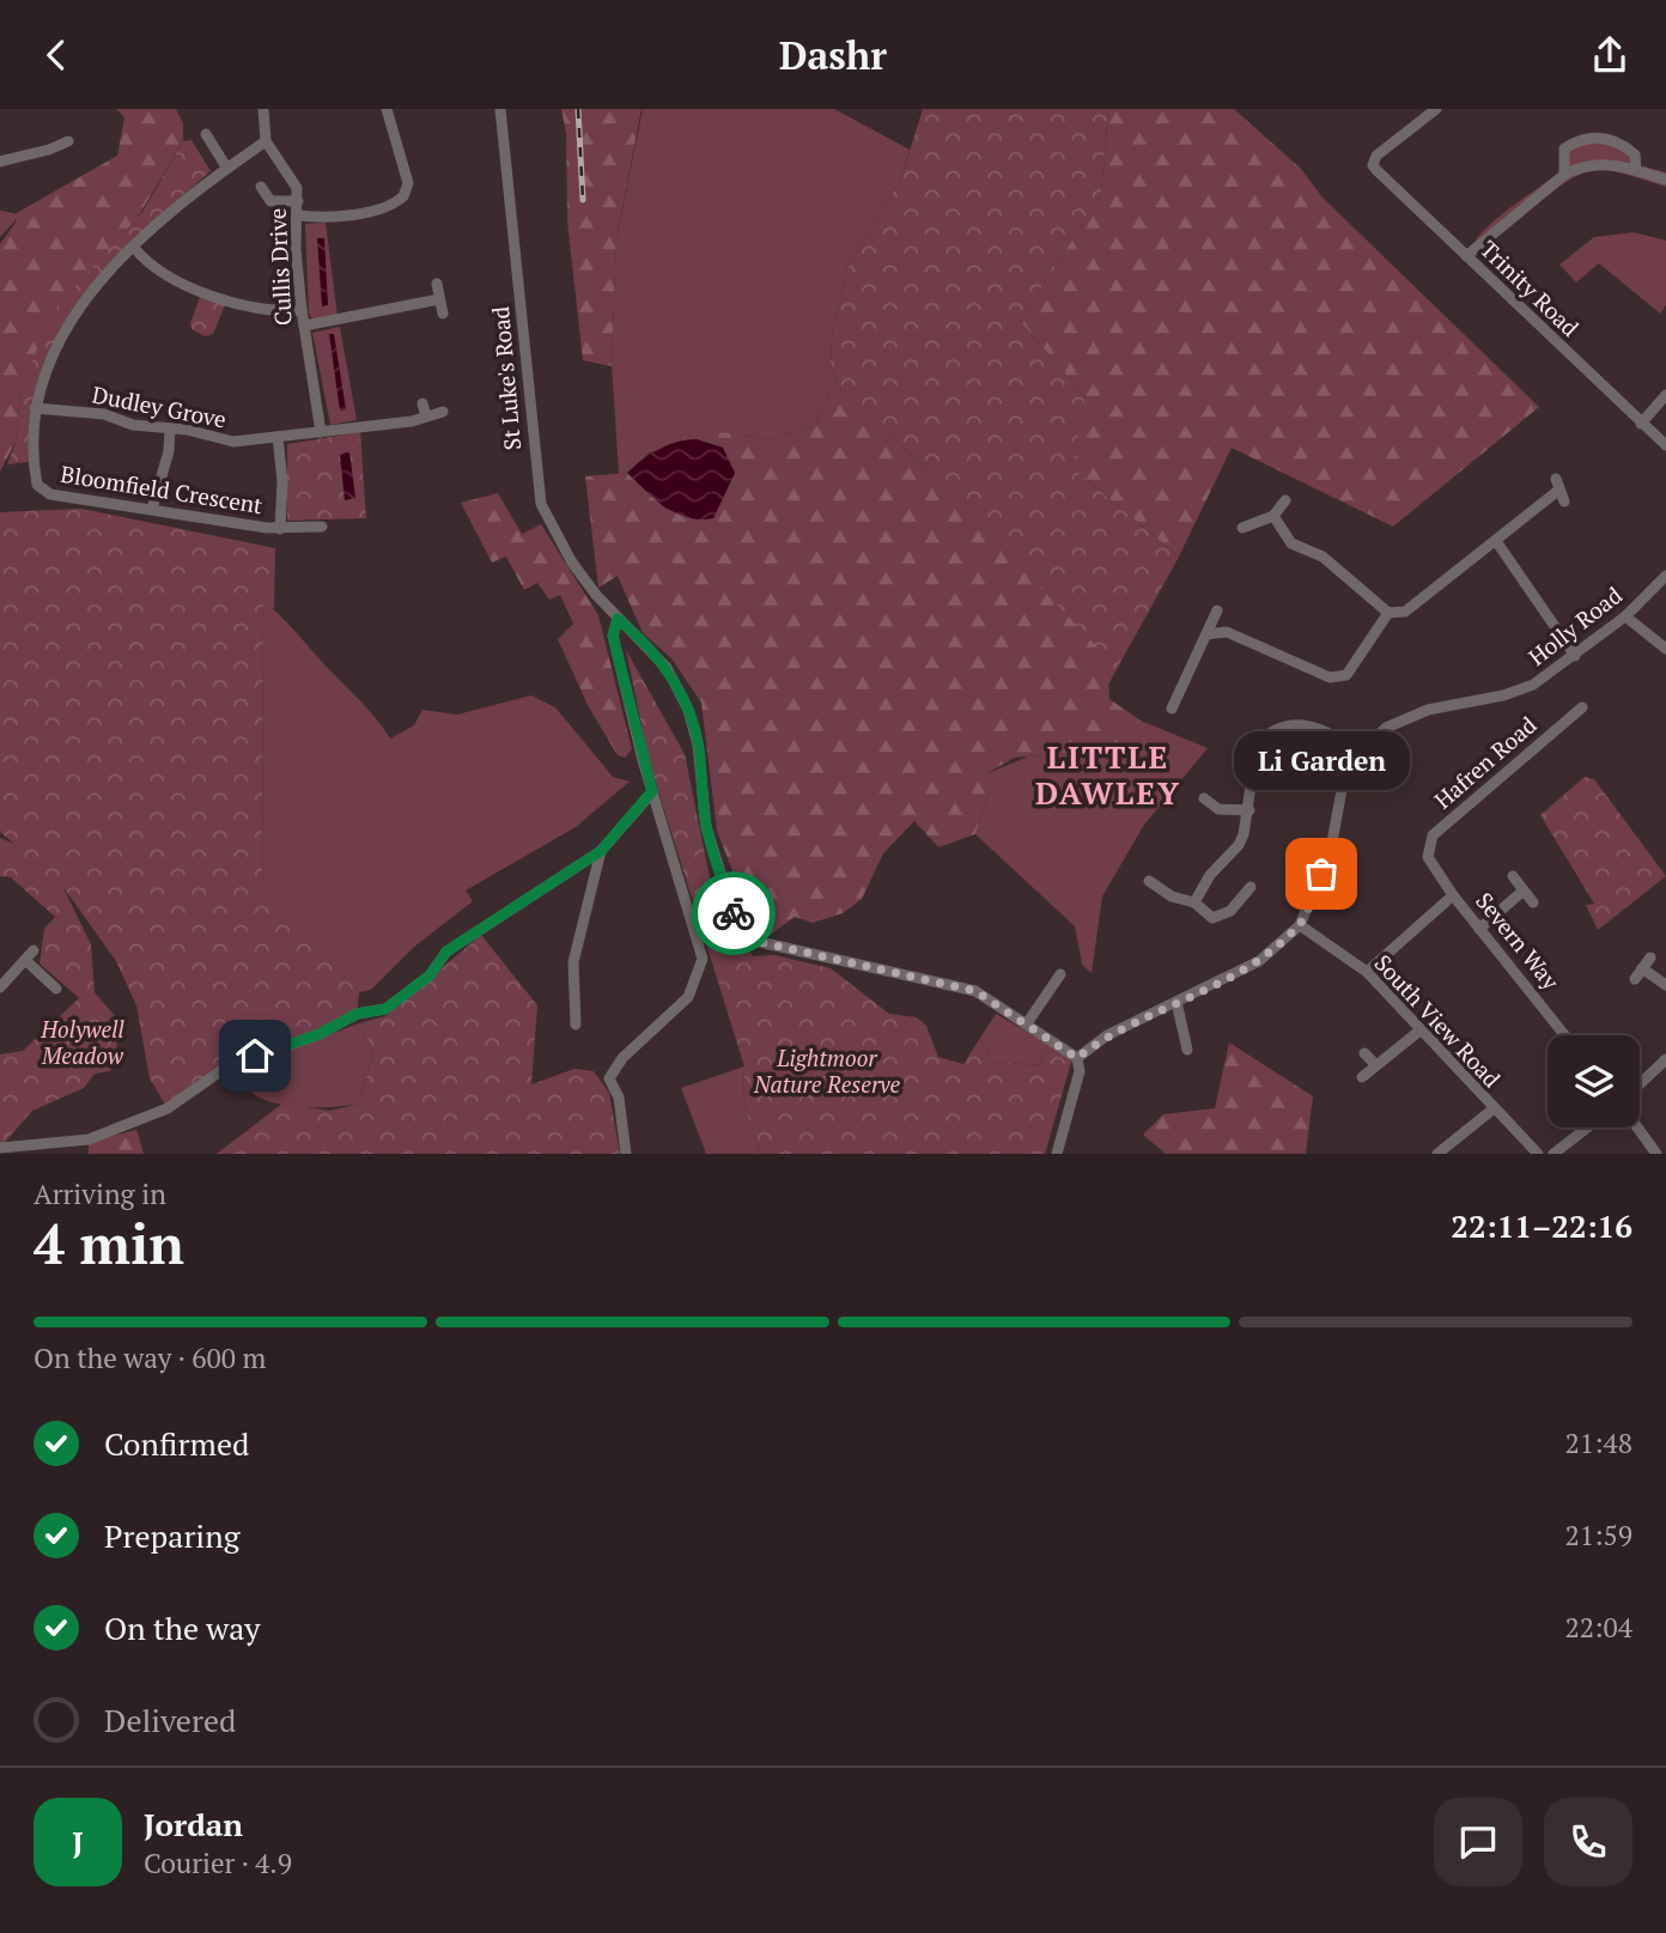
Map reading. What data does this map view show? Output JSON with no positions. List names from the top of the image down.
{
  "streets": {
    "street": [
      "Cullis Drive",
      "Trinity Road",
      "St Luke's Road",
      "Dudley Grove",
      "Bloomfield Crescent",
      "Holly Road",
      "Hafren Road",
      "Severn Way",
      "South View Road"
    ]
  },
  "crossings": [
    ["Cullis Drive", "Dudley Grove"],
    ["Cullis Drive", "Bloomfield Crescent"],
    ["St Luke's Road", "Holly Road"],
    ["Dudley Grove", "Bloomfield Crescent"],
    ["Holly Road", "South View Road"],
    ["Hafren Road", "Severn Way"]
  ],
  "districts": ["LITTLE DAWLEY"],
  "parks": ["Holywell Meadow", "Lightmoor Nature Reserve"],
  "places": ["Li Garden"],
  "page": {
    "header": "Dashr",
    "bubble": "Li Garden",
    "heading": ["4 min", "Arriving in", "22:11–22:16"],
    "panel": ["Jordan", "Courier · 4.9"],
    "bar": "On the way · 600 m",
    "list": [
      ["Confirmed", "21:48"],
      ["Preparing", "21:59"],
      ["On the way", "22:04"],
      "Delivered"
    ],
    "round": "J"
  }
}
